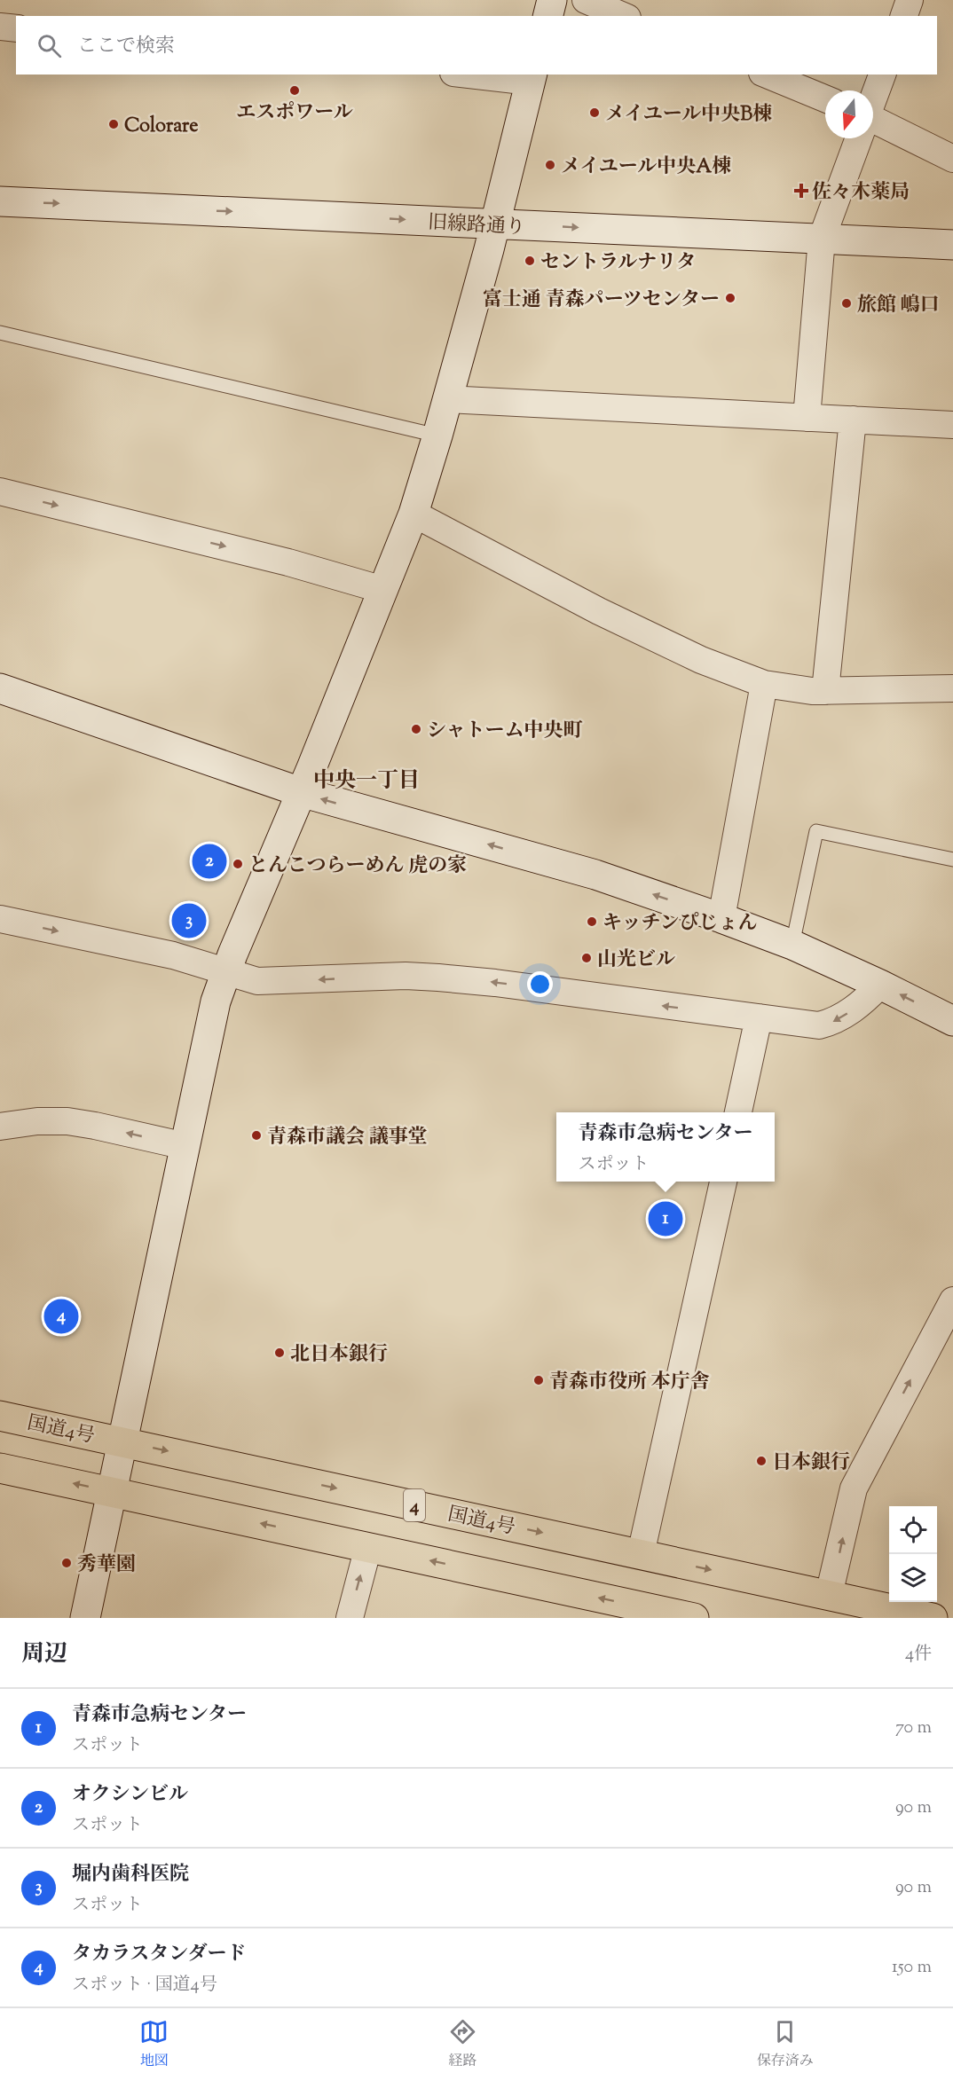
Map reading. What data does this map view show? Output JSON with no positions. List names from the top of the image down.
{
  "streets": {
    "highway": ["国道4号", "4"],
    "street": ["旧線路通り"]
  },
  "districts": ["中央一丁目"],
  "places": {
    "other": [
      "エスポワール",
      "メイユール中央B棟",
      "Colorare",
      "メイユール中央A棟",
      "セントラルナリタ",
      "富士通 青森パーツセンター",
      "旅館 嶋口",
      "シャトーム中央町",
      "とんこつらーめん 虎の家",
      "キッチンぴじょん",
      "山光ビル",
      "青森市議会 議事堂",
      "北日本銀行",
      "青森市役所 本庁舎",
      "日本銀行",
      "秀華園"
    ],
    "health": ["佐々木薬局"]
  },
  "north": "bottom",
  "page": {
    "search": "ここで検索",
    "pins": [
      "2",
      "3",
      "1",
      "4"
    ],
    "popup": ["青森市急病センター", "スポット"],
    "heading": ["周辺", "4件"],
    "list": [
      {
        "mark": "1",
        "name": "青森市急病センター",
        "note": "スポット",
        "value": "70 m"
      },
      {
        "mark": "2",
        "name": "オクシンビル",
        "note": "スポット",
        "value": "90 m"
      },
      {
        "mark": "3",
        "name": "堀内歯科医院",
        "note": "スポット",
        "value": "90 m"
      },
      {
        "mark": "4",
        "name": "タカラスタンダード",
        "note": "スポット · 国道4号",
        "value": "150 m"
      }
    ],
    "nav": ["地図", "経路", "保存済み"]
  }
}
